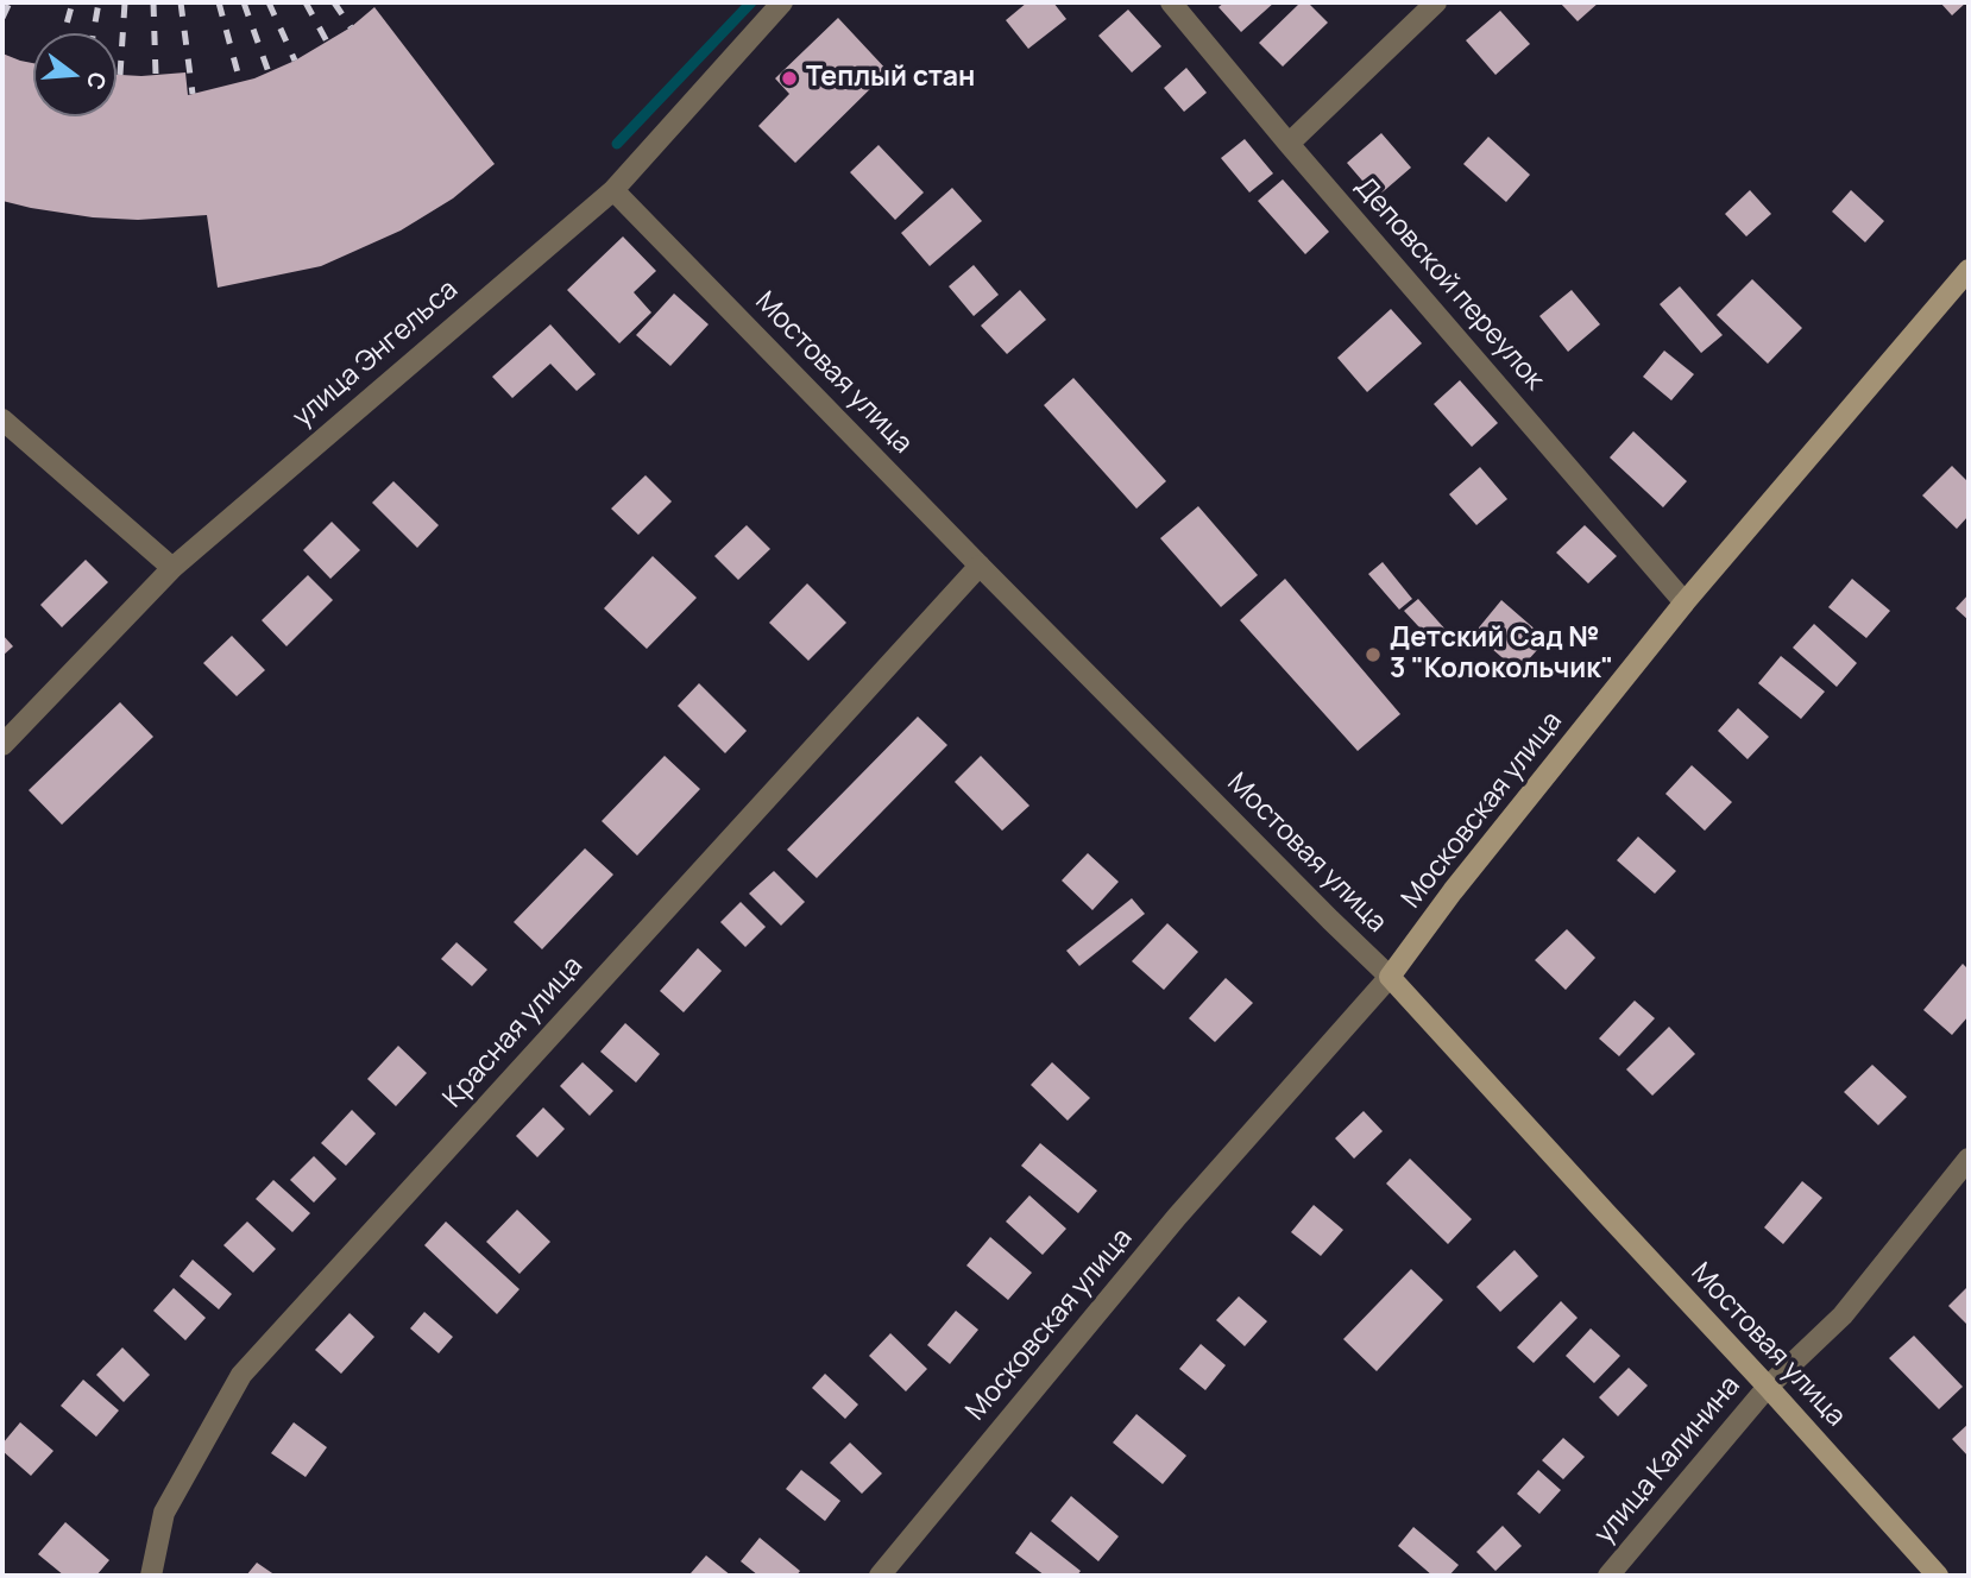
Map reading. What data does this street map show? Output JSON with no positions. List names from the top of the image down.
{
  "streets": {
    "main road": ["Мостовая улица", "Московская улица"],
    "street": [
      "Деповской переулок",
      "улица Энгельса",
      "Красная улица",
      "улица Калинина"
    ]
  },
  "crossings": [
    ["Деповской переулок", "Московская улица"],
    ["улица Энгельса", "Мостовая улица"],
    ["Мостовая улица", "Московская улица"],
    ["Мостовая улица", "Красная улица"],
    ["Мостовая улица", "улица Калинина"]
  ],
  "places": ["Теплый стан", "Детский Сад № 3 \"Колокольчик\""],
  "north": "right"
}
